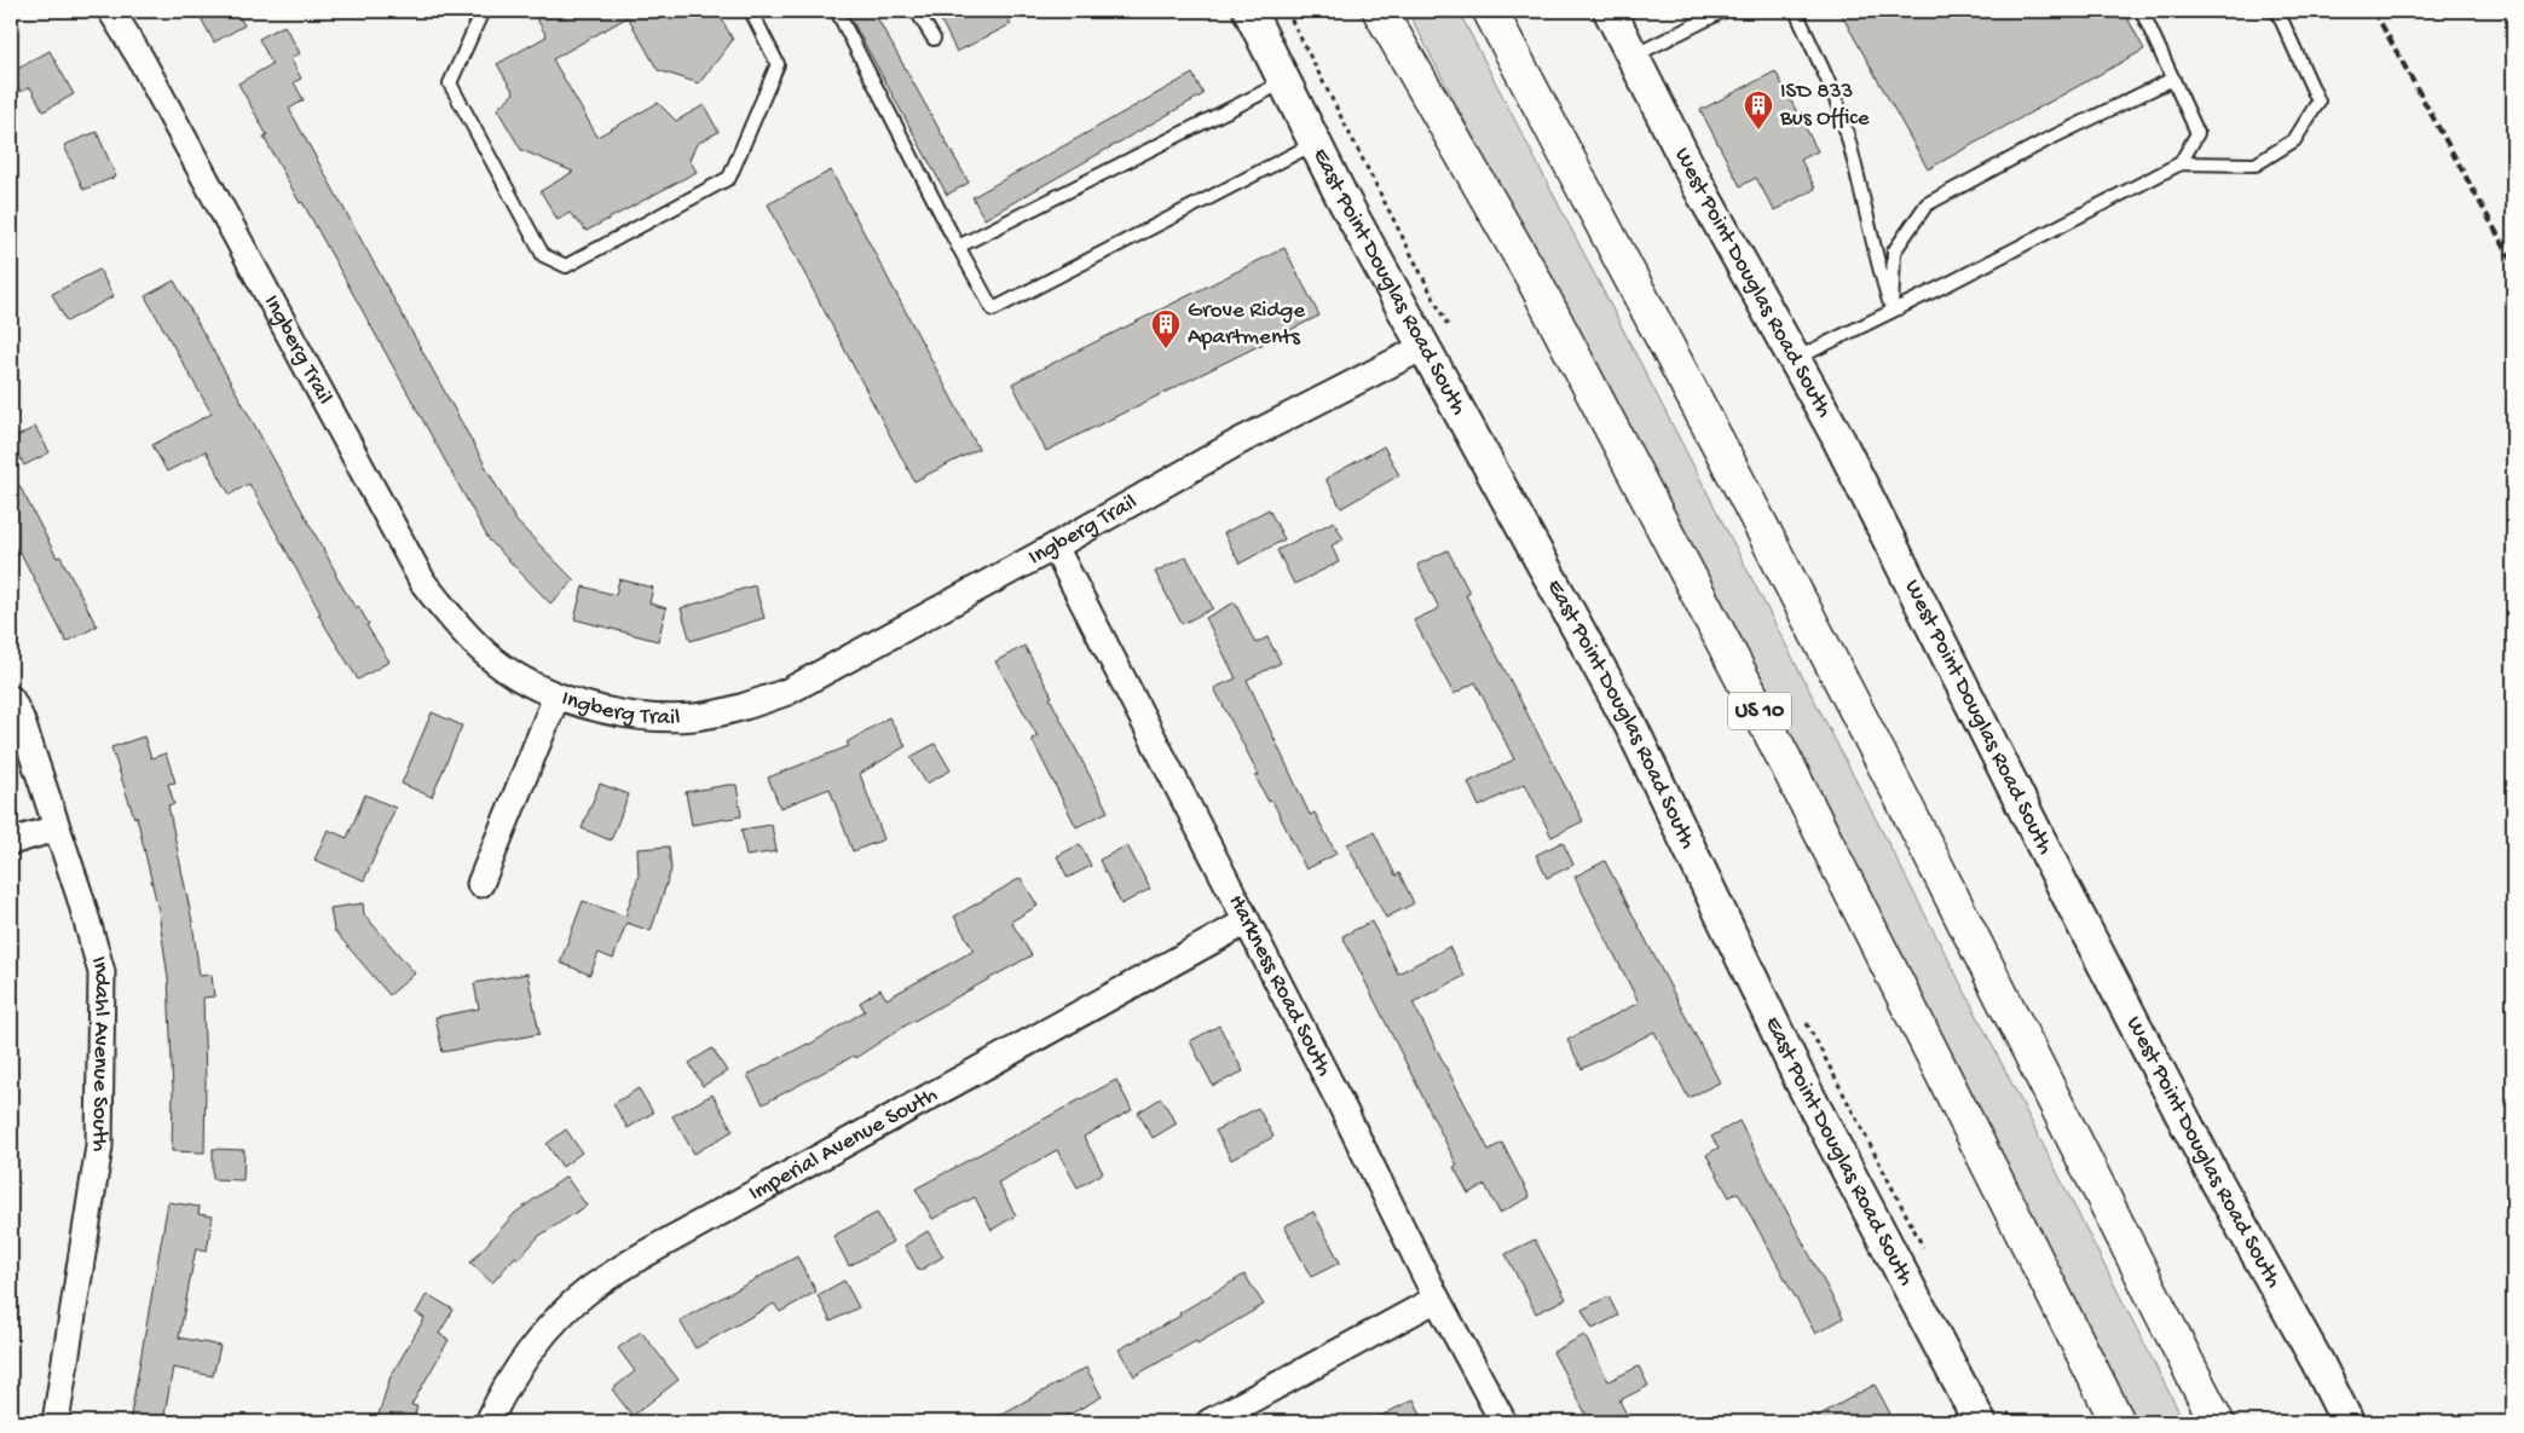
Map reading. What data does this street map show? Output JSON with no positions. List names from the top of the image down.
{
  "streets": {
    "highway": ["US 10"],
    "street": [
      "East Point Douglas Road South",
      "West Point Douglas Road South",
      "Ingberg Trail",
      "Harkness Road South",
      "Indahl Avenue South",
      "Imperial Avenue South"
    ]
  },
  "crossings": [
    ["East Point Douglas Road South", "Ingberg Trail"],
    ["Ingberg Trail", "Harkness Road South"],
    ["Harkness Road South", "Imperial Avenue South"]
  ],
  "places": {
    "building": ["ISD 833 Bus Office", "Grove Ridge Apartments"]
  }
}
